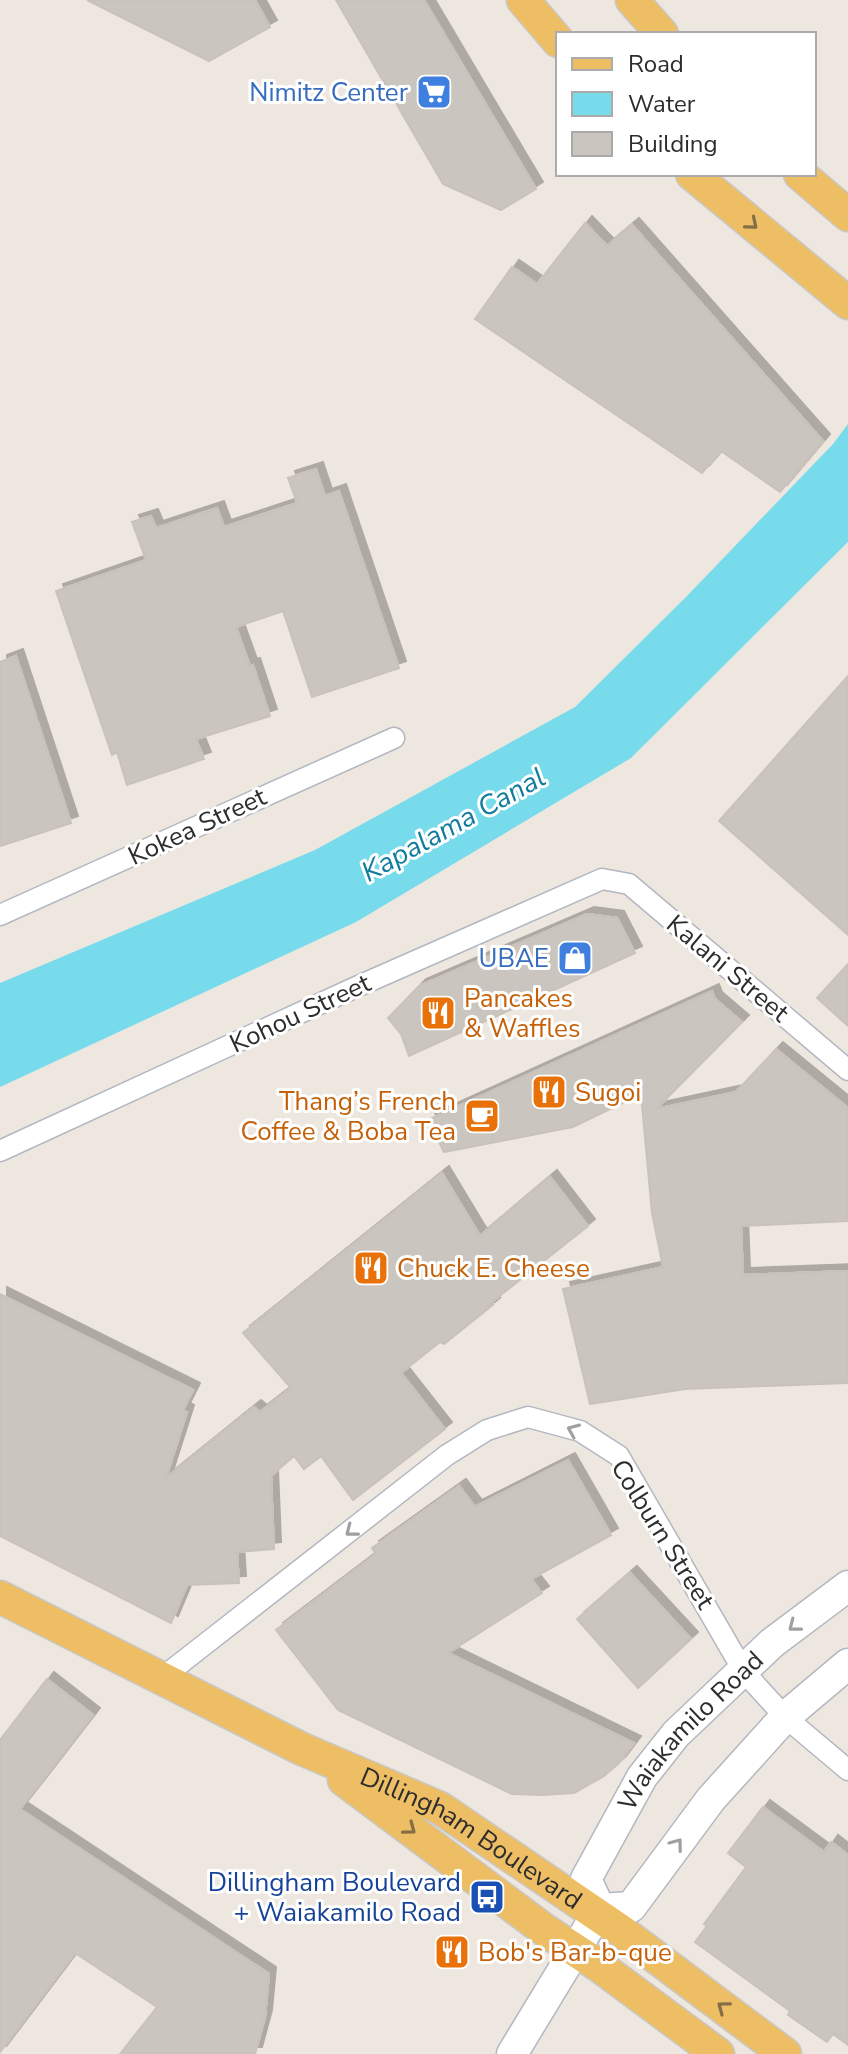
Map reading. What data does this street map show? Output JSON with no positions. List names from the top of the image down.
{
  "streets": {
    "main road": ["Waiakamilo Road", "Dillingham Boulevard"],
    "street": [
      "Kokea Street",
      "Kalani Street",
      "Kohou Street",
      "Colburn Street"
    ]
  },
  "crossings": [
    ["Kalani Street", "Kohou Street"],
    ["Colburn Street", "Waiakamilo Road"],
    ["Colburn Street", "Dillingham Boulevard"],
    ["Waiakamilo Road", "Dillingham Boulevard"]
  ],
  "water": ["Kapalama Canal"],
  "places": {
    "supermarket": ["Nimitz Center"],
    "shop": ["UBAE"],
    "restaurant": [
      "Pancakes & Waffles",
      "Sugoi",
      "Chuck E. Cheese",
      "Bob's Bar-b-que"
    ],
    "cafe": ["Thang’s French Coffee & Boba Tea"],
    "bus stop": ["Dillingham Boulevard + Waiakamilo Road"]
  },
  "legend": ["Road", "Water", "Building"]
}
